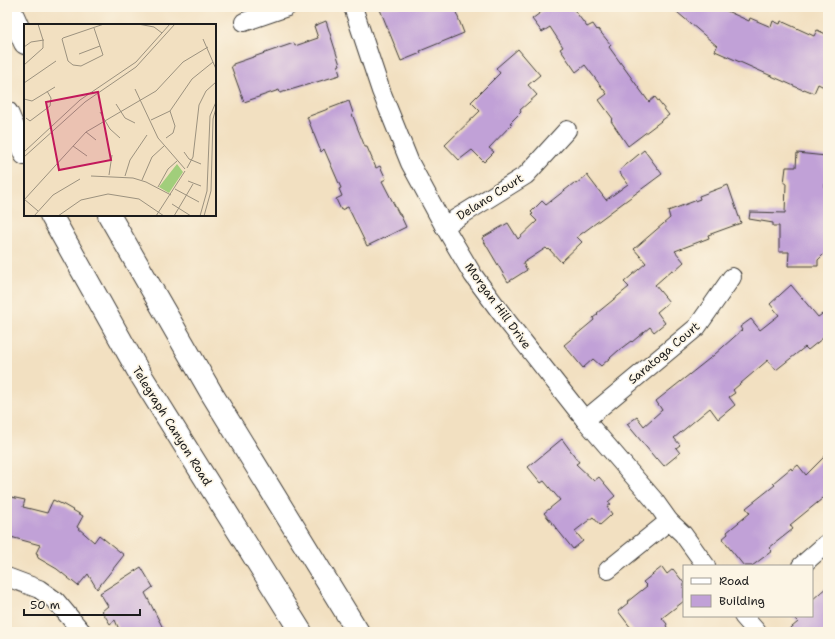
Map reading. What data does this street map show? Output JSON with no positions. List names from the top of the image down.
{
  "streets": {
    "main road": ["Telegraph Canyon Road"],
    "street": ["Delano Court", "Morgan Hill Drive", "Saratoga Court"]
  },
  "crossings": [
    ["Delano Court", "Morgan Hill Drive"],
    ["Morgan Hill Drive", "Saratoga Court"]
  ],
  "legend": ["Road", "Building"],
  "scale_bar": "50 m"
}
